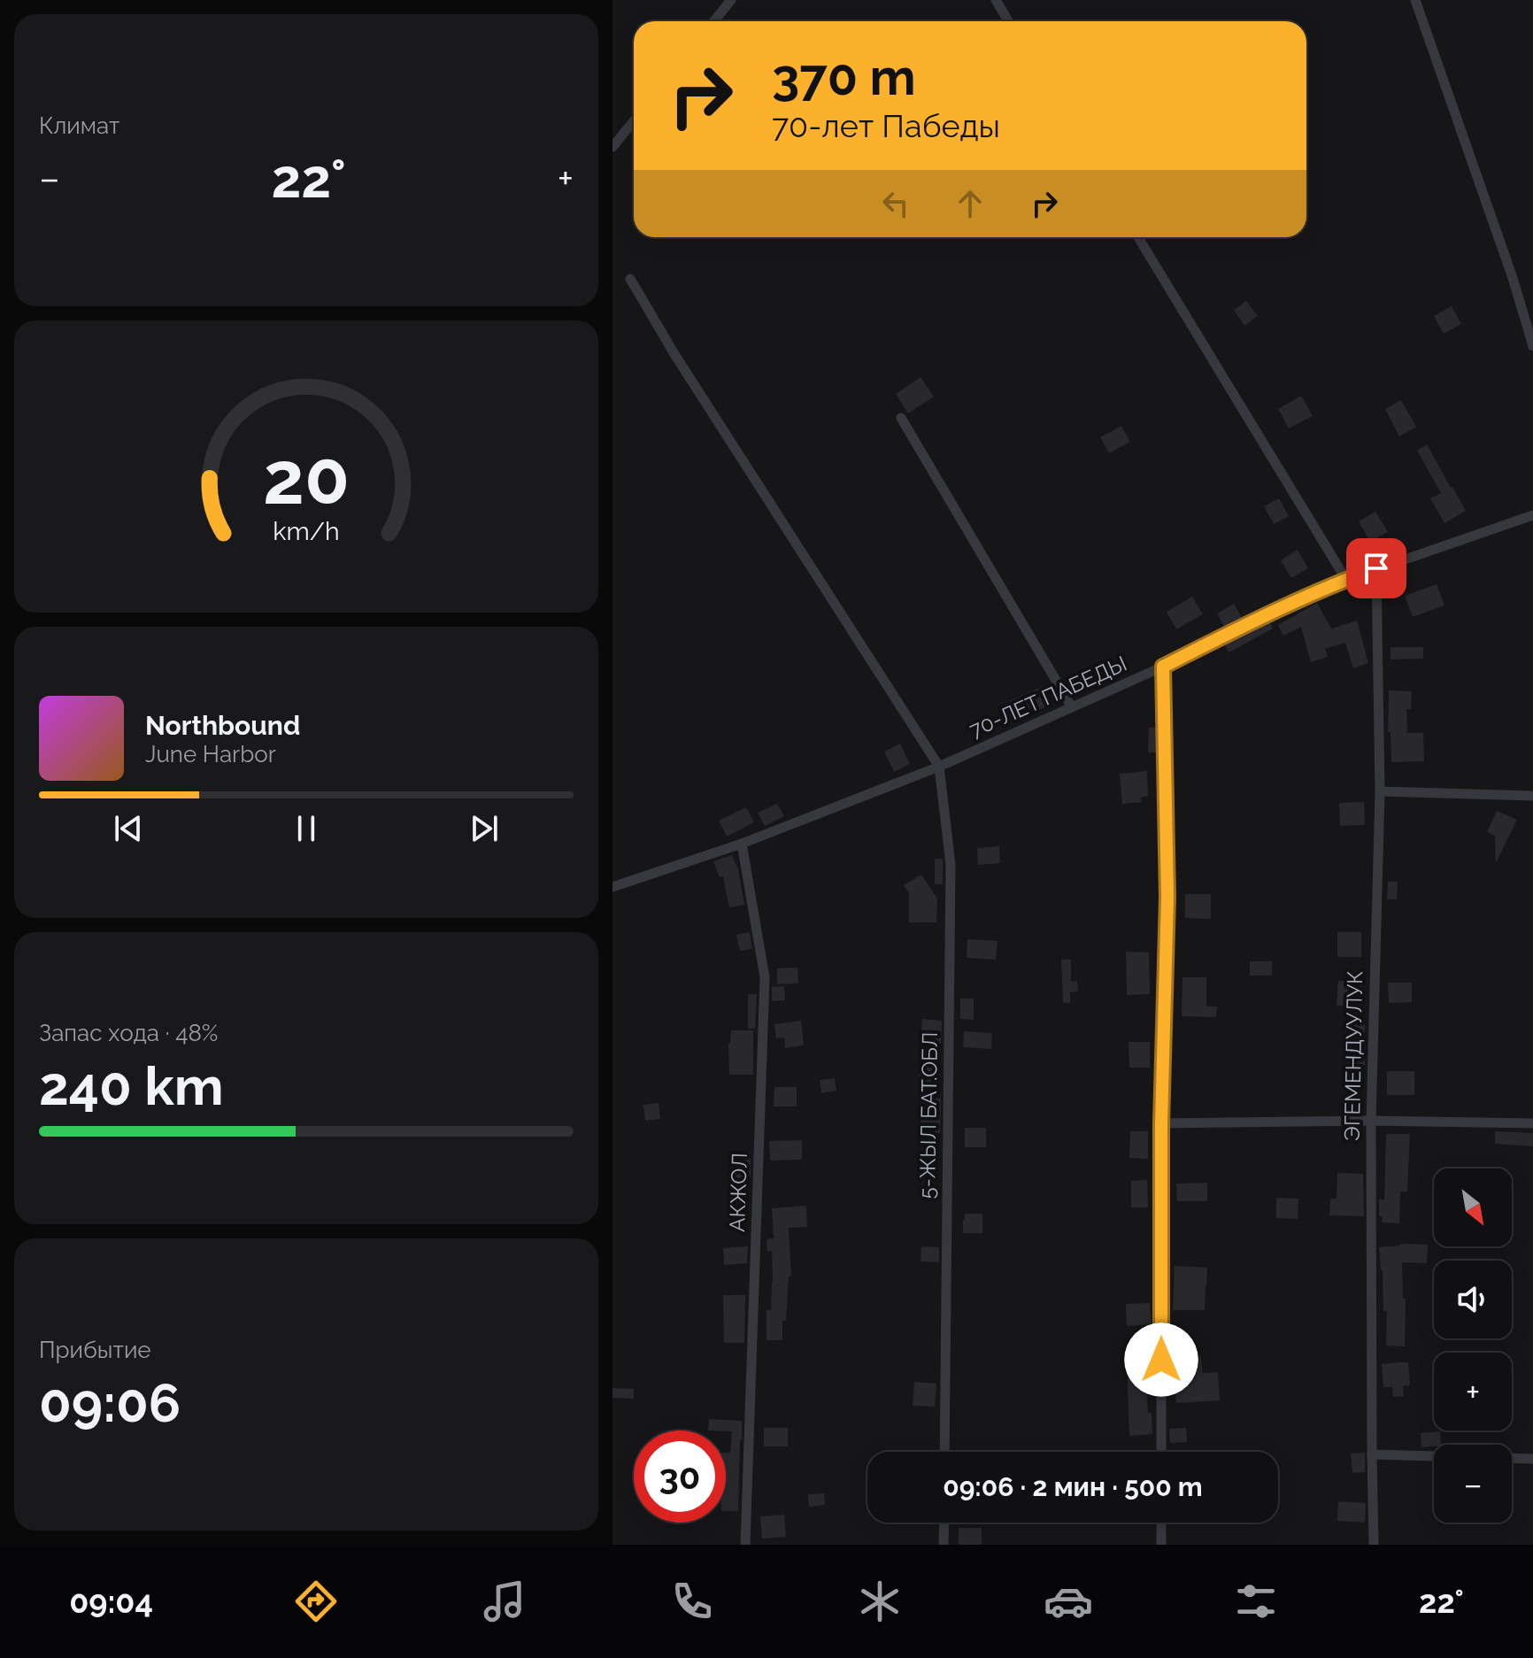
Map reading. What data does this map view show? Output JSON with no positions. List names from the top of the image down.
{
  "streets": {
    "street": [
      "70-ЛЕТ ПАБЕДЫ",
      "ЭГЕМЕНДУУЛУК",
      "5-ЖЫЛ БАТ.ОБЛ",
      "АКЖОЛ"
    ]
  },
  "crossings": [
    ["70-ЛЕТ ПАБЕДЫ", "ЭГЕМЕНДУУЛУК"],
    ["70-ЛЕТ ПАБЕДЫ", "5-ЖЫЛ БАТ.ОБЛ"],
    ["70-ЛЕТ ПАБЕДЫ", "АКЖОЛ"]
  ],
  "north": "bottom right",
  "page": {
    "tile": [
      "Климат",
      ["Запас хода · 48%", "240 km"],
      ["Прибытие", "09:06"]
    ],
    "turn": ["370 m", "70-лет Пабеды"],
    "heat": ["−", "22°", "+"],
    "song": ["Northbound", "June Harbor"],
    "map_buttons": ["+", "−"],
    "limit": "30",
    "trip": "09:06 · 2 мин · 500 m",
    "tabs": ["09:04", "22°"],
    "gauge": ["20", "km/h"]
  }
}
